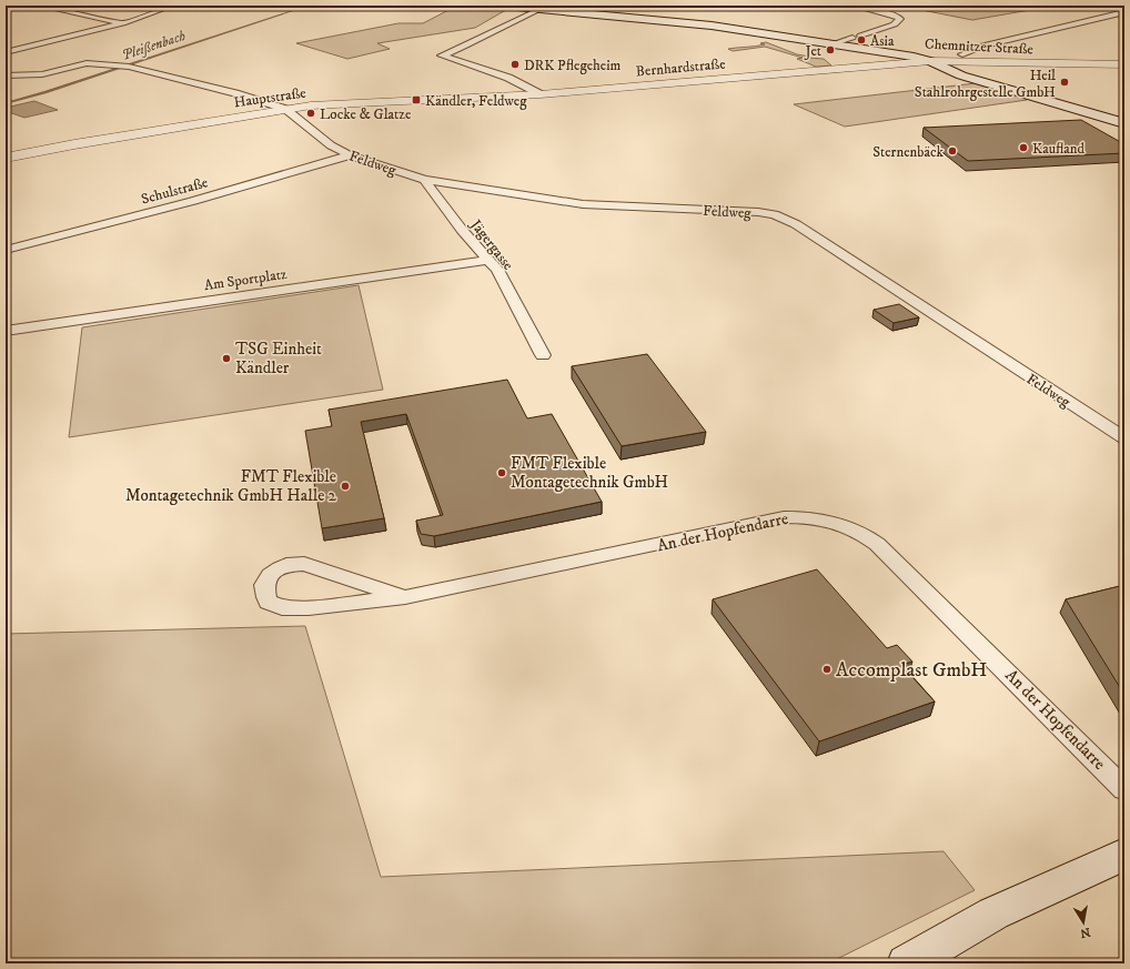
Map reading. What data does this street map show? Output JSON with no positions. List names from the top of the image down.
{
  "streets": {
    "main road": ["Chemnitzer Straße"],
    "street": [
      "Bernhardstraße",
      "Hauptstraße",
      "Feldweg",
      "Schulstraße",
      "Jägergasse",
      "Am Sportplatz",
      "An der Hopfendarre"
    ]
  },
  "crossings": [
    ["Chemnitzer Straße", "Bernhardstraße"],
    ["Bernhardstraße", "Hauptstraße"],
    ["Hauptstraße", "Feldweg"],
    ["Feldweg", "Schulstraße"],
    ["Feldweg", "Jägergasse"],
    ["Jägergasse", "Am Sportplatz"]
  ],
  "water": ["Pleißenbach"],
  "places": {
    "other": [
      "Asia",
      "Jet",
      "DRK Pflegeheim",
      "Heil Stahlrohrgestelle GmbH",
      "Locke & Glatze",
      "Kaufland",
      "Sternenbäck",
      "TSG Einheit Kändler",
      "FMT Flexible Montagetechnik GmbH",
      "FMT Flexible Montagetechnik GmbH Halle 2",
      "Accomplast GmbH"
    ],
    "transit": ["Kändler, Feldweg"]
  },
  "north": "bottom"
}
